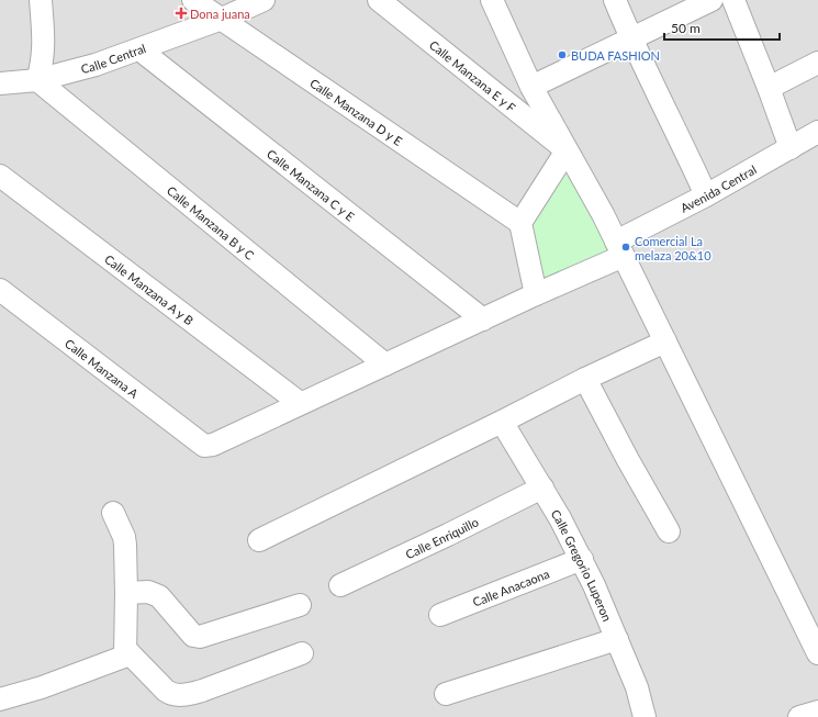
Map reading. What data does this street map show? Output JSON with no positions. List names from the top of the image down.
{
  "streets": {
    "street": [
      "Calle Central",
      "Calle Manzana E y F",
      "Calle Manzana D y E",
      "Calle Manzana C y E",
      "Avenida Central",
      "Calle Manzana B y C",
      "Calle Manzana A y B",
      "Calle Manzana A",
      "Calle Enriquillo",
      "Calle Gregorio Luperon",
      "Calle Anacaona"
    ]
  },
  "crossings": [
    ["Calle Central", "Calle Manzana D y E"],
    ["Calle Central", "Calle Manzana C y E"],
    ["Calle Central", "Calle Manzana B y C"],
    ["Calle Manzana C y E", "Avenida Central"],
    ["Avenida Central", "Calle Manzana B y C"],
    ["Avenida Central", "Calle Manzana A y B"],
    ["Avenida Central", "Calle Manzana A"],
    ["Calle Enriquillo", "Calle Gregorio Luperon"],
    ["Calle Gregorio Luperon", "Calle Anacaona"]
  ],
  "places": {
    "health": ["Dona juana"],
    "other": ["BUDA FASHION", "Comercial La melaza 20&10"]
  },
  "scale_bar": "50 m"
}
